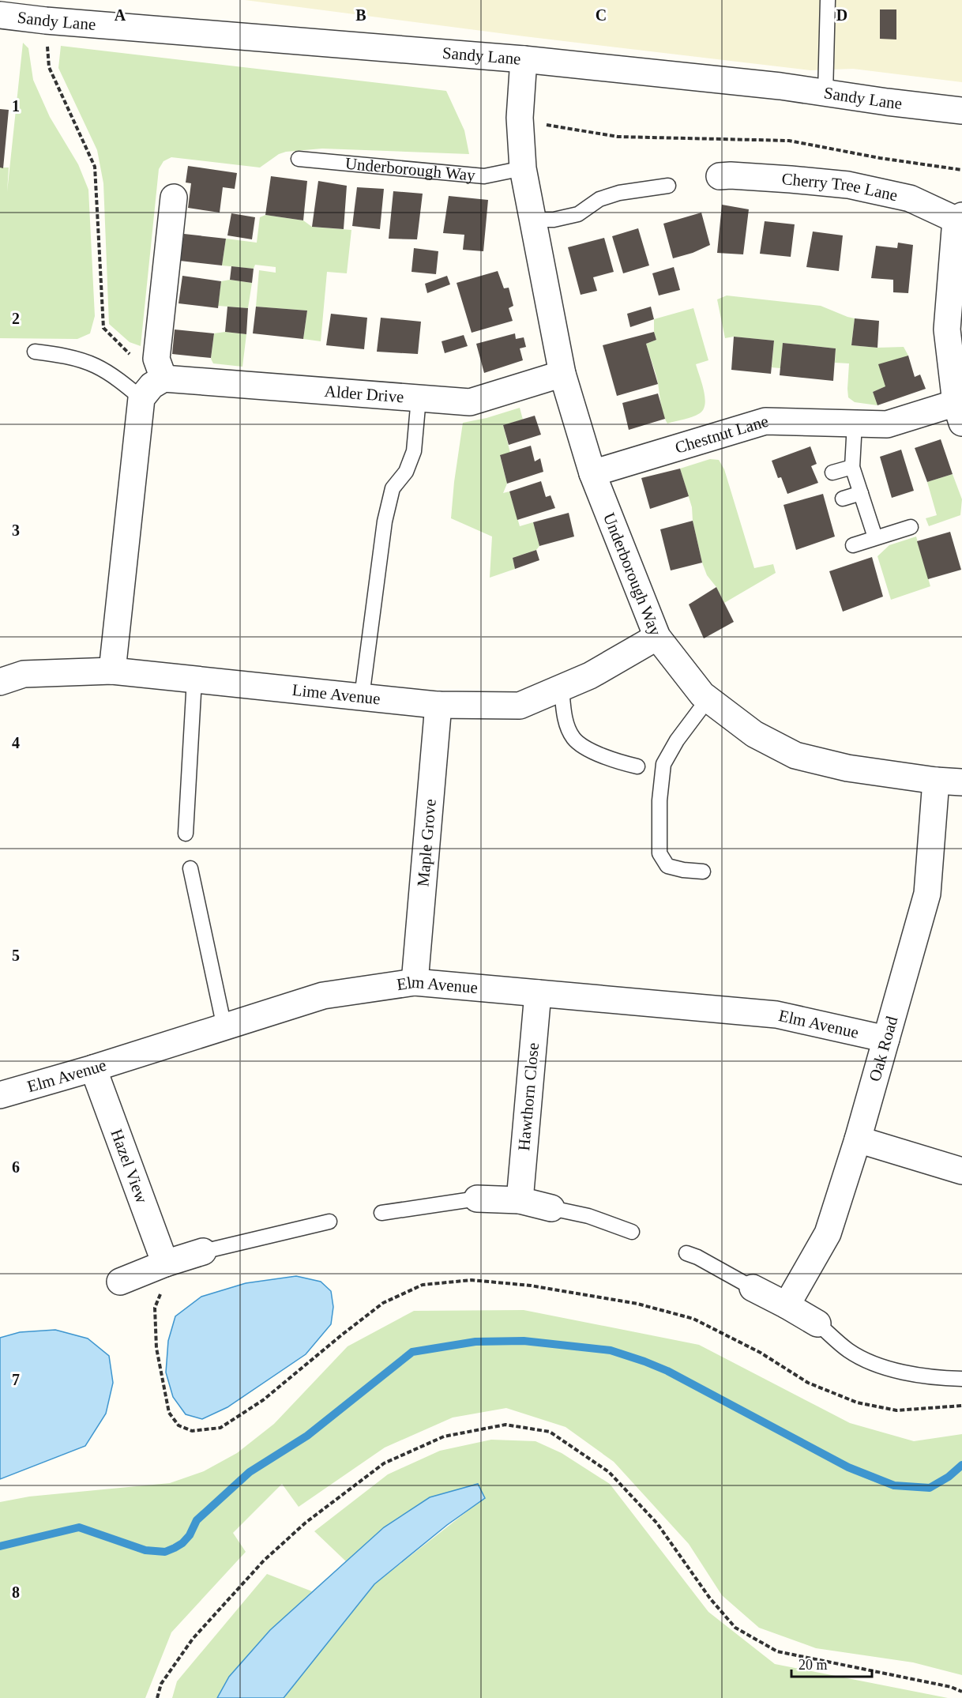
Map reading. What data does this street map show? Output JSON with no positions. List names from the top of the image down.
{
  "streets": {
    "street": [
      "Sandy Lane",
      "Underborough Way",
      "Cherry Tree Lane",
      "Alder Drive",
      "Chestnut Lane",
      "Lime Avenue",
      "Maple Grove",
      "Elm Avenue",
      "Oak Road",
      "Hawthorn Close",
      "Hazel View"
    ]
  },
  "crossings": [
    ["Sandy Lane", "Underborough Way"],
    ["Underborough Way", "Alder Drive"],
    ["Underborough Way", "Chestnut Lane"],
    ["Underborough Way", "Lime Avenue"],
    ["Underborough Way", "Oak Road"],
    ["Cherry Tree Lane", "Chestnut Lane"],
    ["Lime Avenue", "Maple Grove"],
    ["Maple Grove", "Elm Avenue"],
    ["Elm Avenue", "Oak Road"],
    ["Elm Avenue", "Hawthorn Close"],
    ["Elm Avenue", "Hazel View"]
  ],
  "scale_bar": "20 m",
  "grid": {
    "columns": [
      "A",
      "B",
      "C",
      "D"
    ],
    "rows": [
      "1",
      "2",
      "3",
      "4",
      "5",
      "6",
      "7",
      "8"
    ]
  }
}
